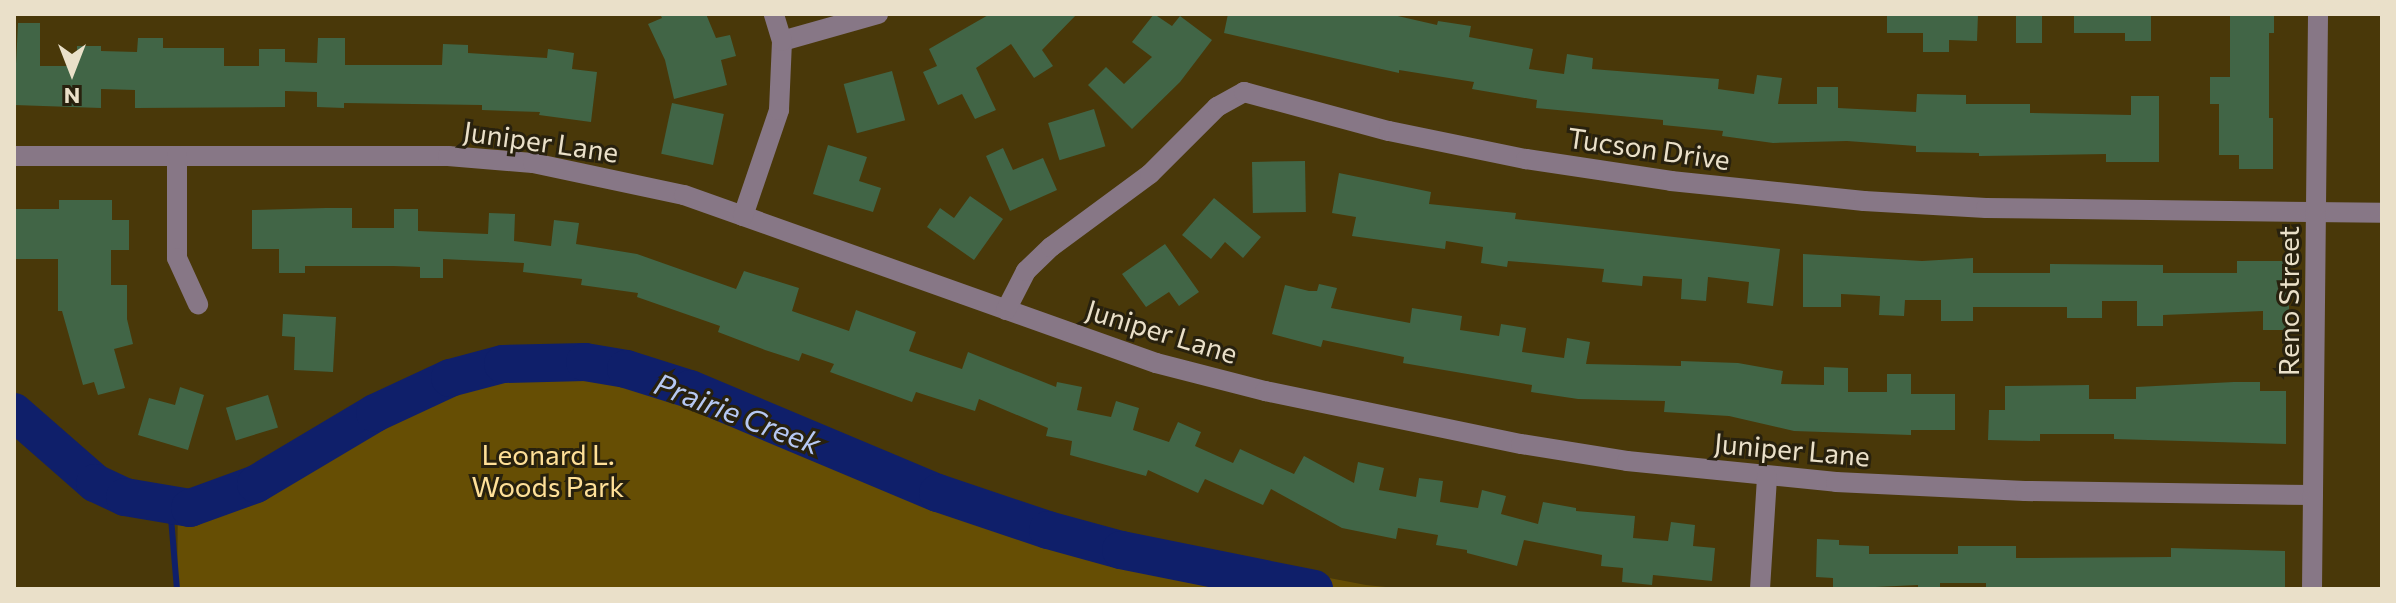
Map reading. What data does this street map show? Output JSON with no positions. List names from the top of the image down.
{
  "streets": {
    "street": ["Juniper Lane", "Tucson Drive", "Reno Street"]
  },
  "crossings": [
    ["Juniper Lane", "Tucson Drive"],
    ["Juniper Lane", "Reno Street"],
    ["Tucson Drive", "Reno Street"]
  ],
  "water": ["Prairie Creek"],
  "parks": ["Leonard L. Woods Park"],
  "north": "bottom"
}
